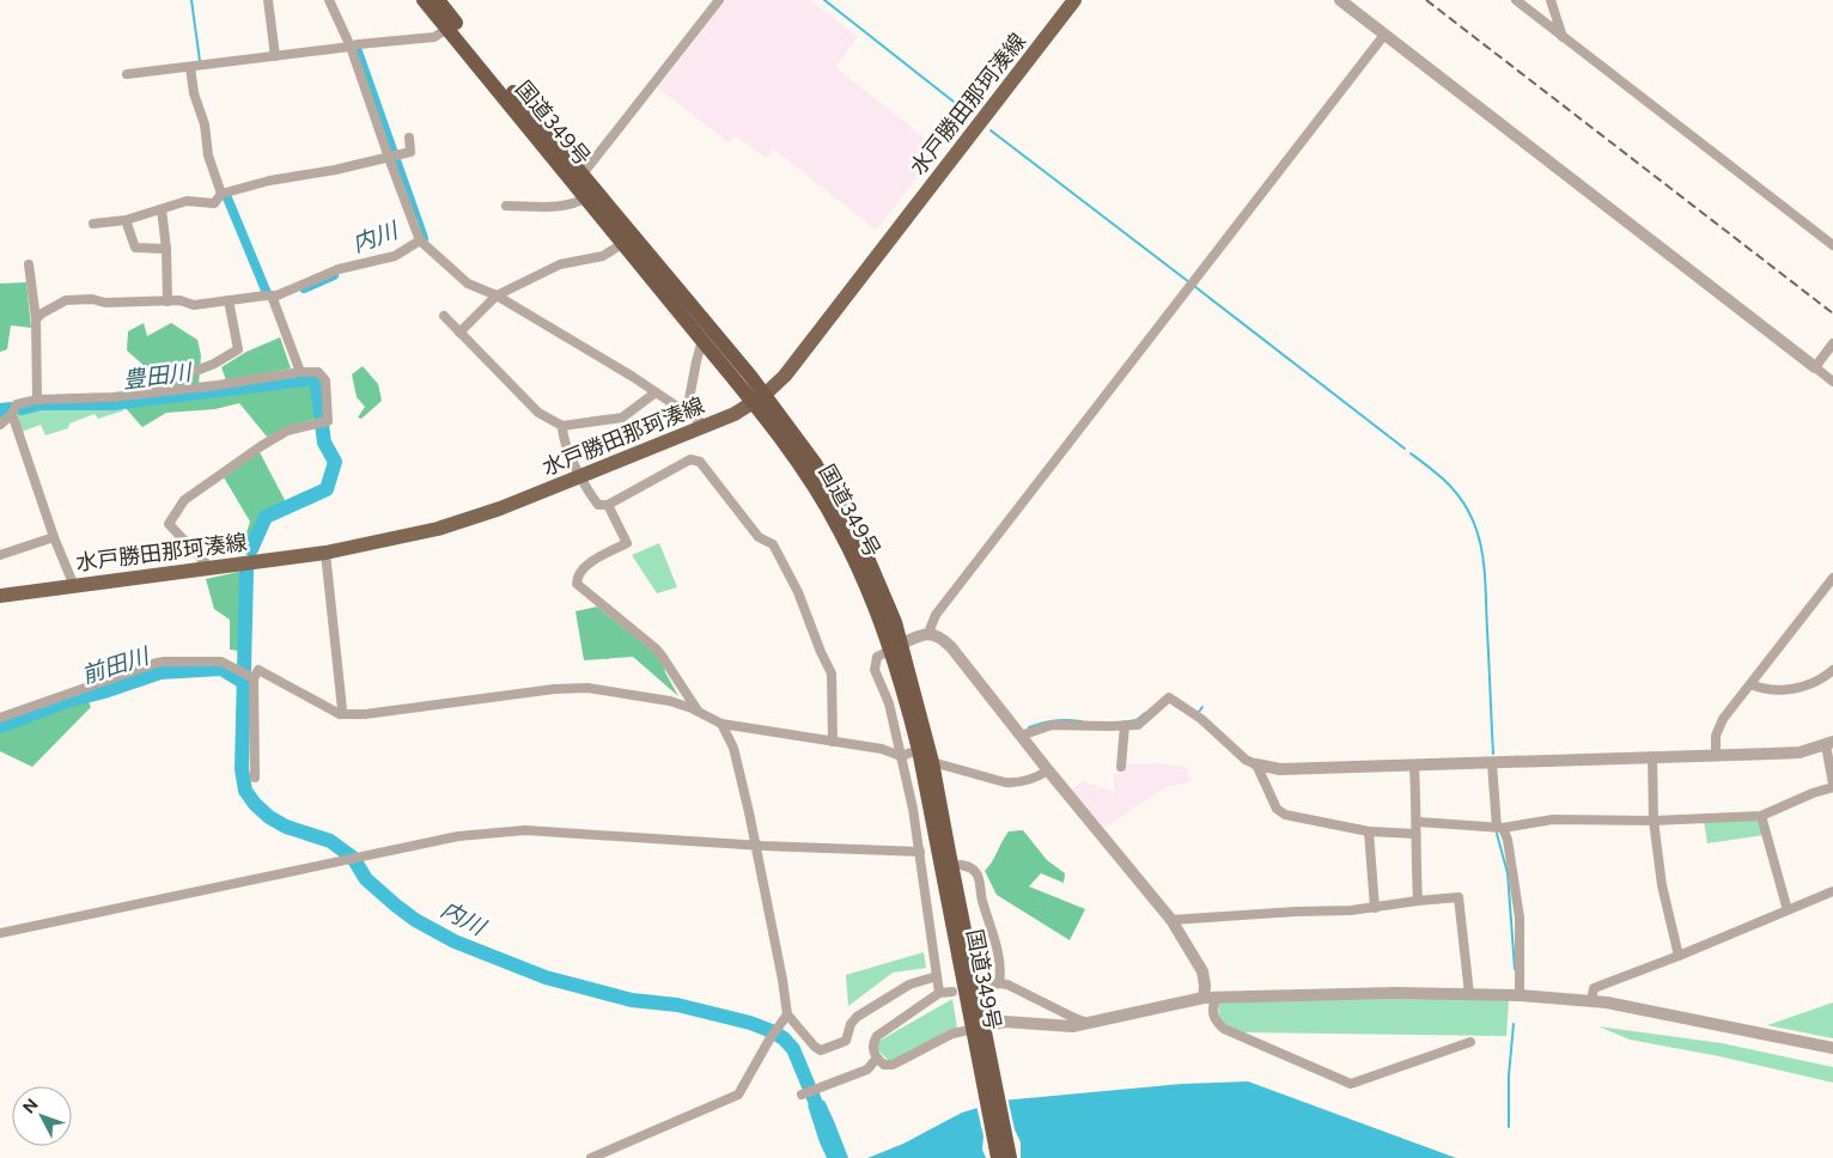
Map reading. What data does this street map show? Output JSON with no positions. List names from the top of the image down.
{
  "streets": {
    "highway": ["国道349号"],
    "main road": ["水戸勝田那珂湊線"]
  },
  "crossings": [
    ["水戸勝田那珂湊線", "国道349号"]
  ],
  "water": ["内川", "豊田川", "前田川"],
  "north": "top left"
}
